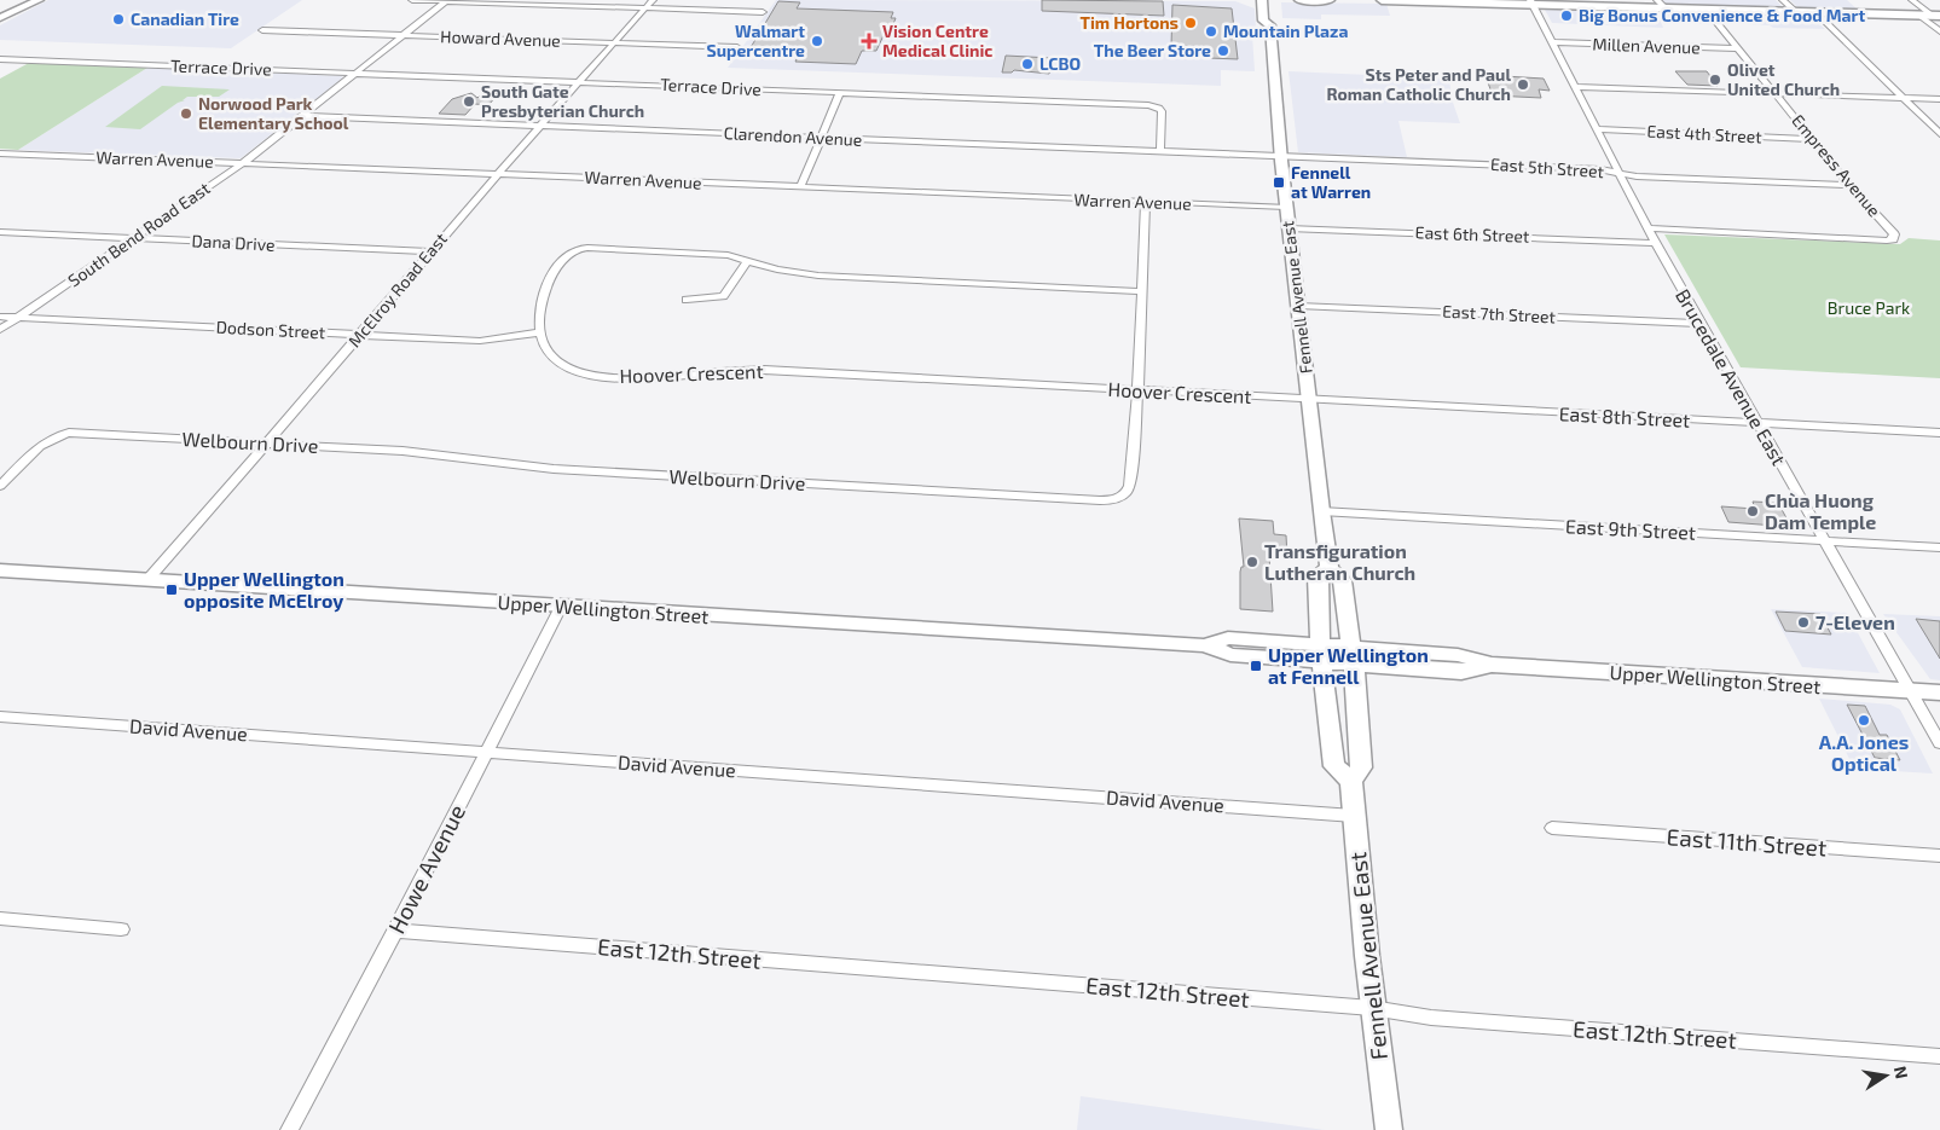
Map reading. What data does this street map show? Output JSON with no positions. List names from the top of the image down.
{
  "streets": {
    "main road": ["Fennell Avenue East", "Upper Wellington Street"],
    "street": [
      "Howard Avenue",
      "Millen Avenue",
      "Terrace Drive",
      "East 4th Street",
      "Clarendon Avenue",
      "Warren Avenue",
      "Empress Avenue",
      "East 5th Street",
      "South Bend Road East",
      "East 6th Street",
      "Dana Drive",
      "McElroy Road East",
      "East 7th Street",
      "Dodson Street",
      "Hoover Crescent",
      "Brucedale Avenue East",
      "East 8th Street",
      "Welbourn Drive",
      "East 9th Street",
      "David Avenue",
      "East 11th Street",
      "Howe Avenue",
      "East 12th Street"
    ]
  },
  "crossings": [
    ["Howard Avenue", "South Bend Road East"],
    ["Howard Avenue", "McElroy Road East"],
    ["Millen Avenue", "Empress Avenue"],
    ["Millen Avenue", "Brucedale Avenue East"],
    ["Terrace Drive", "Clarendon Avenue"],
    ["Terrace Drive", "South Bend Road East"],
    ["Terrace Drive", "McElroy Road East"],
    ["East 4th Street", "Empress Avenue"],
    ["East 4th Street", "Brucedale Avenue East"],
    ["Clarendon Avenue", "East 5th Street"],
    ["Clarendon Avenue", "South Bend Road East"],
    ["Clarendon Avenue", "McElroy Road East"],
    ["Clarendon Avenue", "Fennell Avenue East"],
    ["Warren Avenue", "South Bend Road East"],
    ["Warren Avenue", "McElroy Road East"],
    ["Warren Avenue", "Fennell Avenue East"],
    ["Warren Avenue", "Welbourn Drive"],
    ["Empress Avenue", "East 5th Street"],
    ["Empress Avenue", "Brucedale Avenue East"],
    ["East 5th Street", "Fennell Avenue East"],
    ["East 5th Street", "Brucedale Avenue East"],
    ["South Bend Road East", "Dana Drive"],
    ["South Bend Road East", "Dodson Street"],
    ["East 6th Street", "Fennell Avenue East"],
    ["East 6th Street", "Brucedale Avenue East"],
    ["Dana Drive", "McElroy Road East"],
    ["McElroy Road East", "Dodson Street"],
    ["McElroy Road East", "Welbourn Drive"],
    ["McElroy Road East", "Upper Wellington Street"],
    ["Fennell Avenue East", "East 7th Street"],
    ["Fennell Avenue East", "Hoover Crescent"],
    ["Fennell Avenue East", "East 8th Street"],
    ["Fennell Avenue East", "East 9th Street"],
    ["Fennell Avenue East", "Upper Wellington Street"],
    ["Fennell Avenue East", "David Avenue"],
    ["Fennell Avenue East", "East 12th Street"],
    ["East 7th Street", "Brucedale Avenue East"],
    ["Dodson Street", "Hoover Crescent"],
    ["Hoover Crescent", "East 8th Street"],
    ["Hoover Crescent", "Welbourn Drive"],
    ["Brucedale Avenue East", "East 8th Street"],
    ["Brucedale Avenue East", "East 9th Street"],
    ["Brucedale Avenue East", "Upper Wellington Street"],
    ["Upper Wellington Street", "Howe Avenue"],
    ["David Avenue", "Howe Avenue"],
    ["Howe Avenue", "East 12th Street"]
  ],
  "parks": ["Bruce Park"],
  "places": {
    "other": [
      "Big Bonus Convenience & Food Mart",
      "Canadian Tire",
      "Tim Hortons",
      "Mountain Plaza",
      "Walmart Supercentre",
      "The Beer Store",
      "LCBO",
      "Olivet United Church",
      "Sts Peter and Paul Roman Catholic Church",
      "South Gate Presbyterian Church",
      "Norwood Park Elementary School",
      "Chùa Huong Dam Temple",
      "Transfiguration Lutheran Church",
      "7-Eleven",
      "A.A. Jones Optical"
    ],
    "health": ["Vision Centre Medical Clinic"],
    "transit": ["Fennell at Warren", "Upper Wellington opposite McElroy", "Upper Wellington at Fennell"]
  },
  "north": "right"
}
